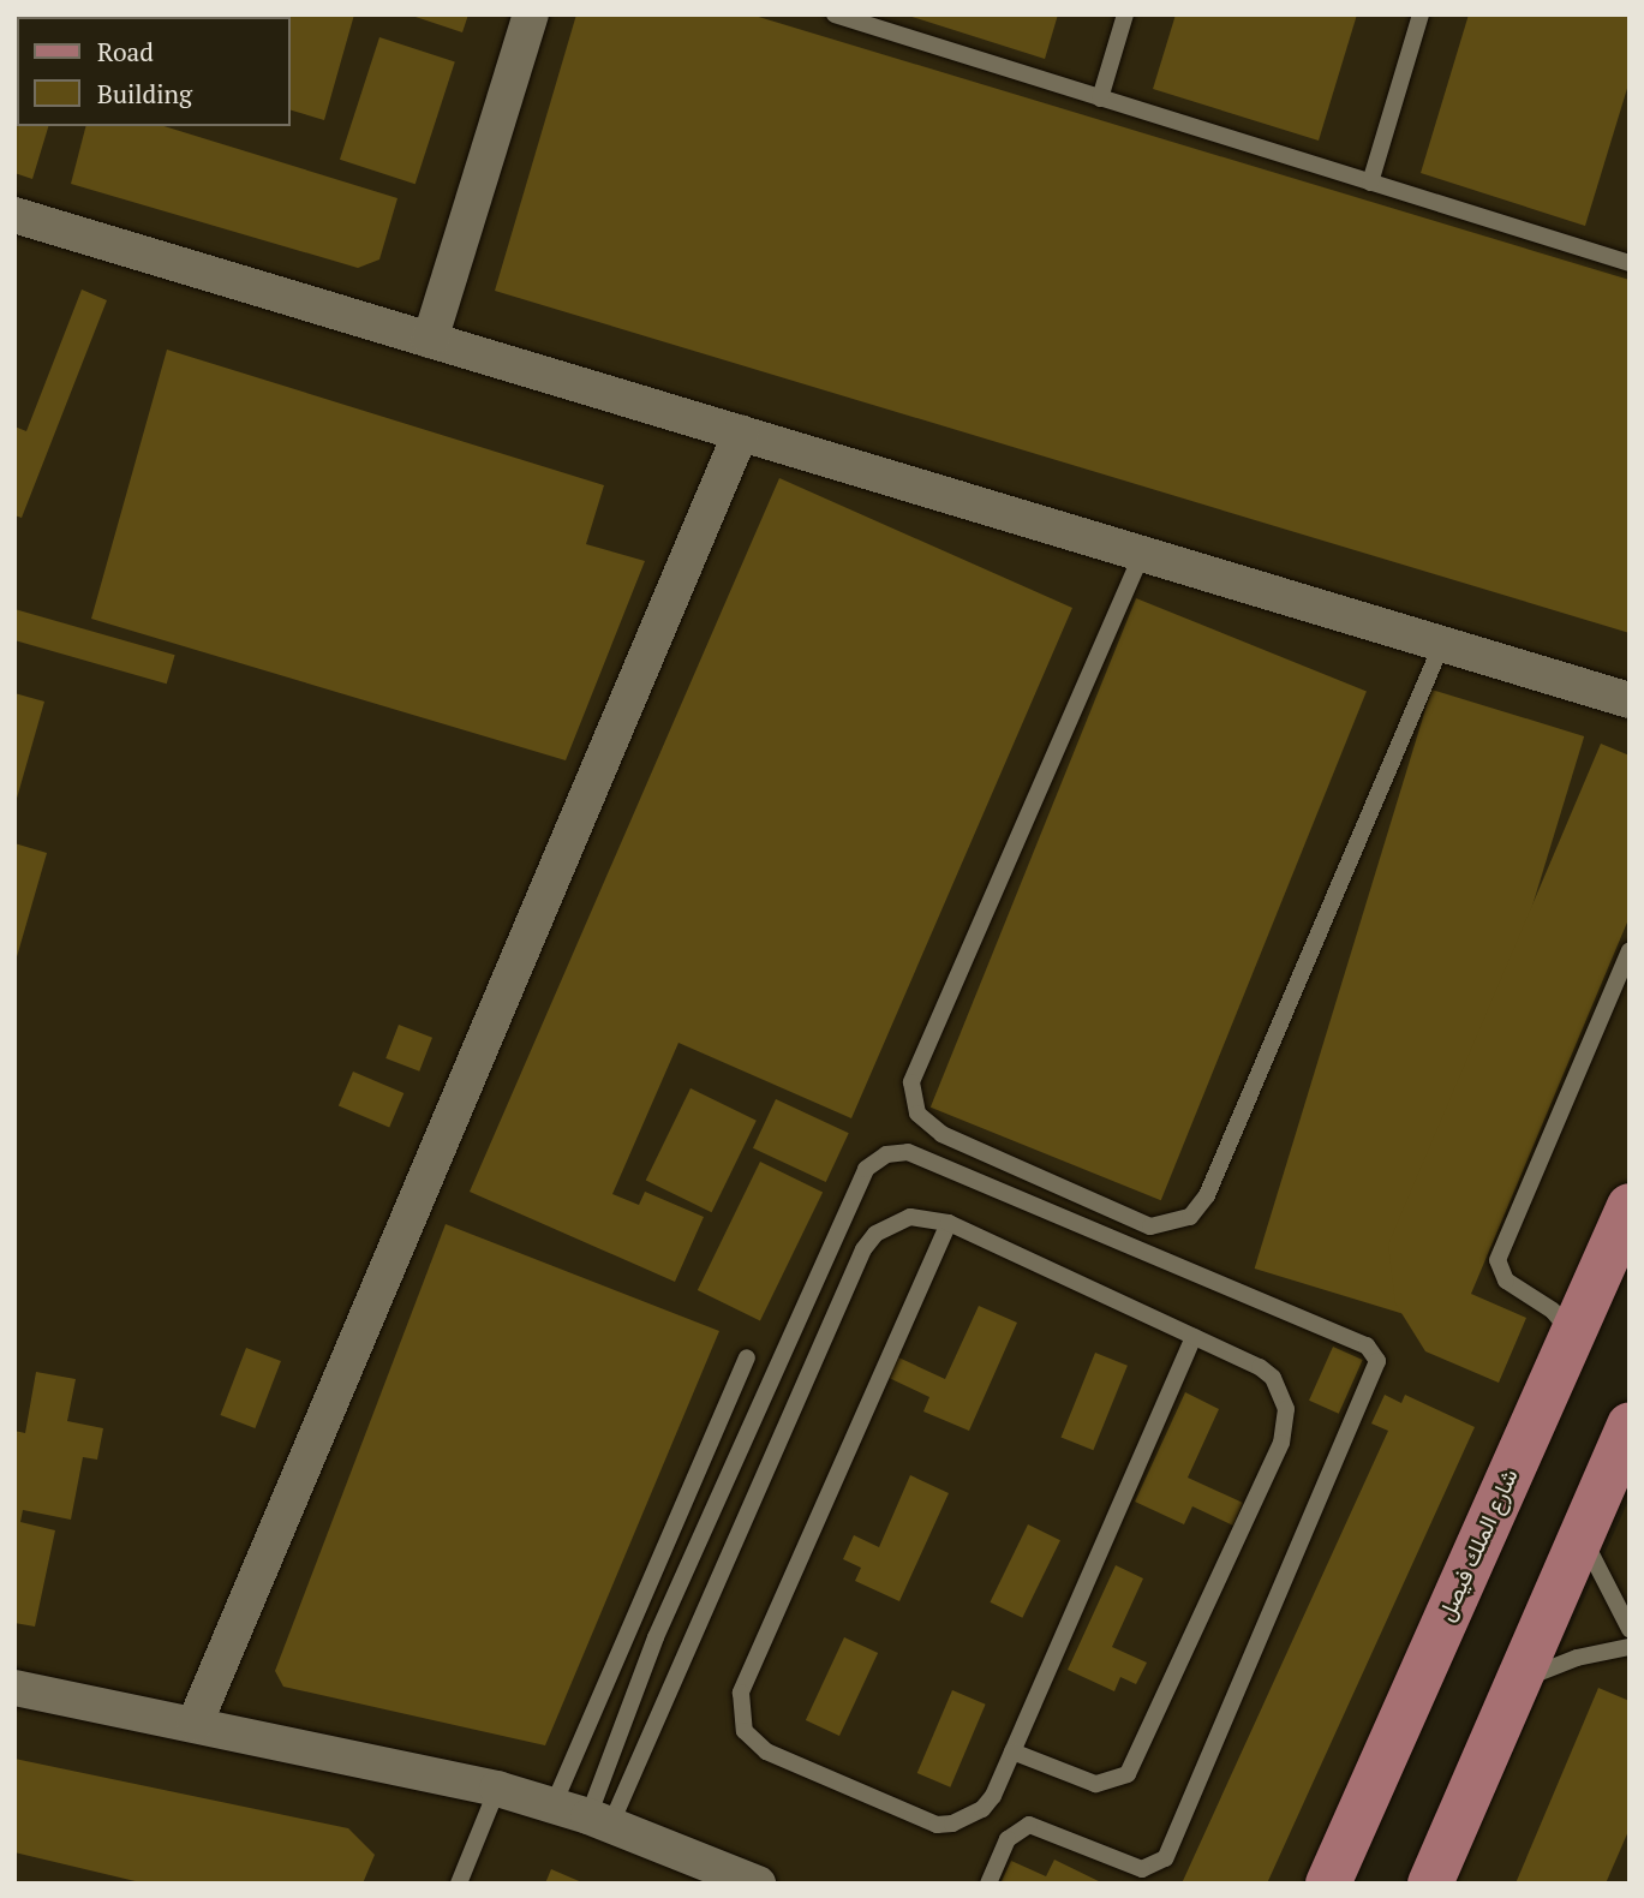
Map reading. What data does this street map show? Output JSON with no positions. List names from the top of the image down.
{
  "streets": {
    "main road": ["شارع الملك فيصل"]
  },
  "legend": ["Road", "Building"]
}
